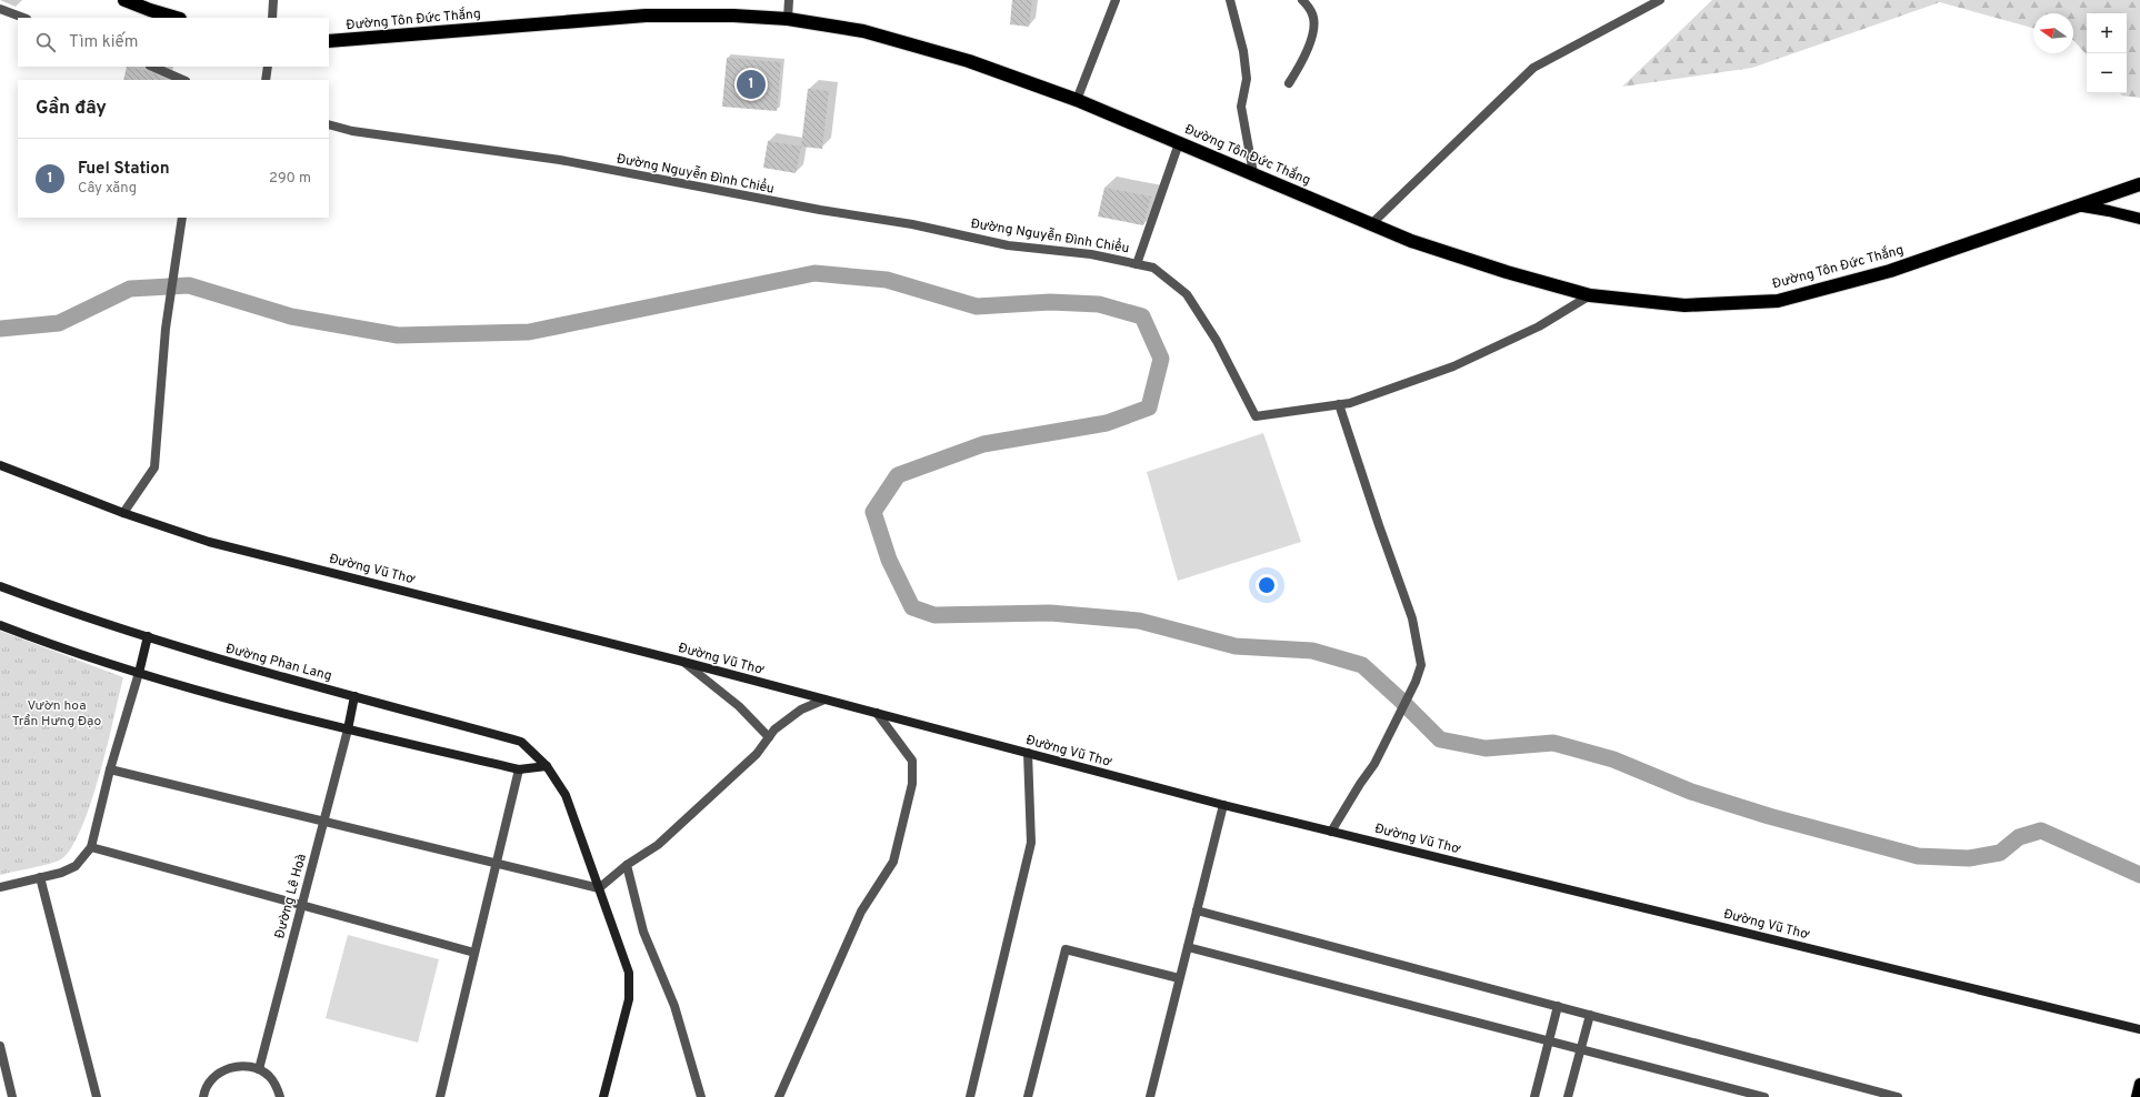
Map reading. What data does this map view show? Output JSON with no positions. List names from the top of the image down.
{
  "streets": {
    "highway": ["Đường Tôn Đức Thắng"],
    "main road": ["Đường Vũ Thơ", "Đường Phan Lang"],
    "street": ["Đường Nguyễn Đình Chiểu", "Đường Lê Hoà"]
  },
  "crossings": [
    ["Đường Tôn Đức Thắng", "Đường Nguyễn Đình Chiểu"]
  ],
  "parks": ["Vườn hoa Trần Hưng Đạo"],
  "north": "left",
  "page": {
    "map_buttons": ["+", "−"],
    "search": "Tìm kiếm",
    "pins": "1",
    "heading": "Gần đây",
    "list": [
      {
        "mark": "1",
        "name": "Fuel Station",
        "note": "Cây xăng",
        "value": "290 m"
      }
    ]
  }
}
